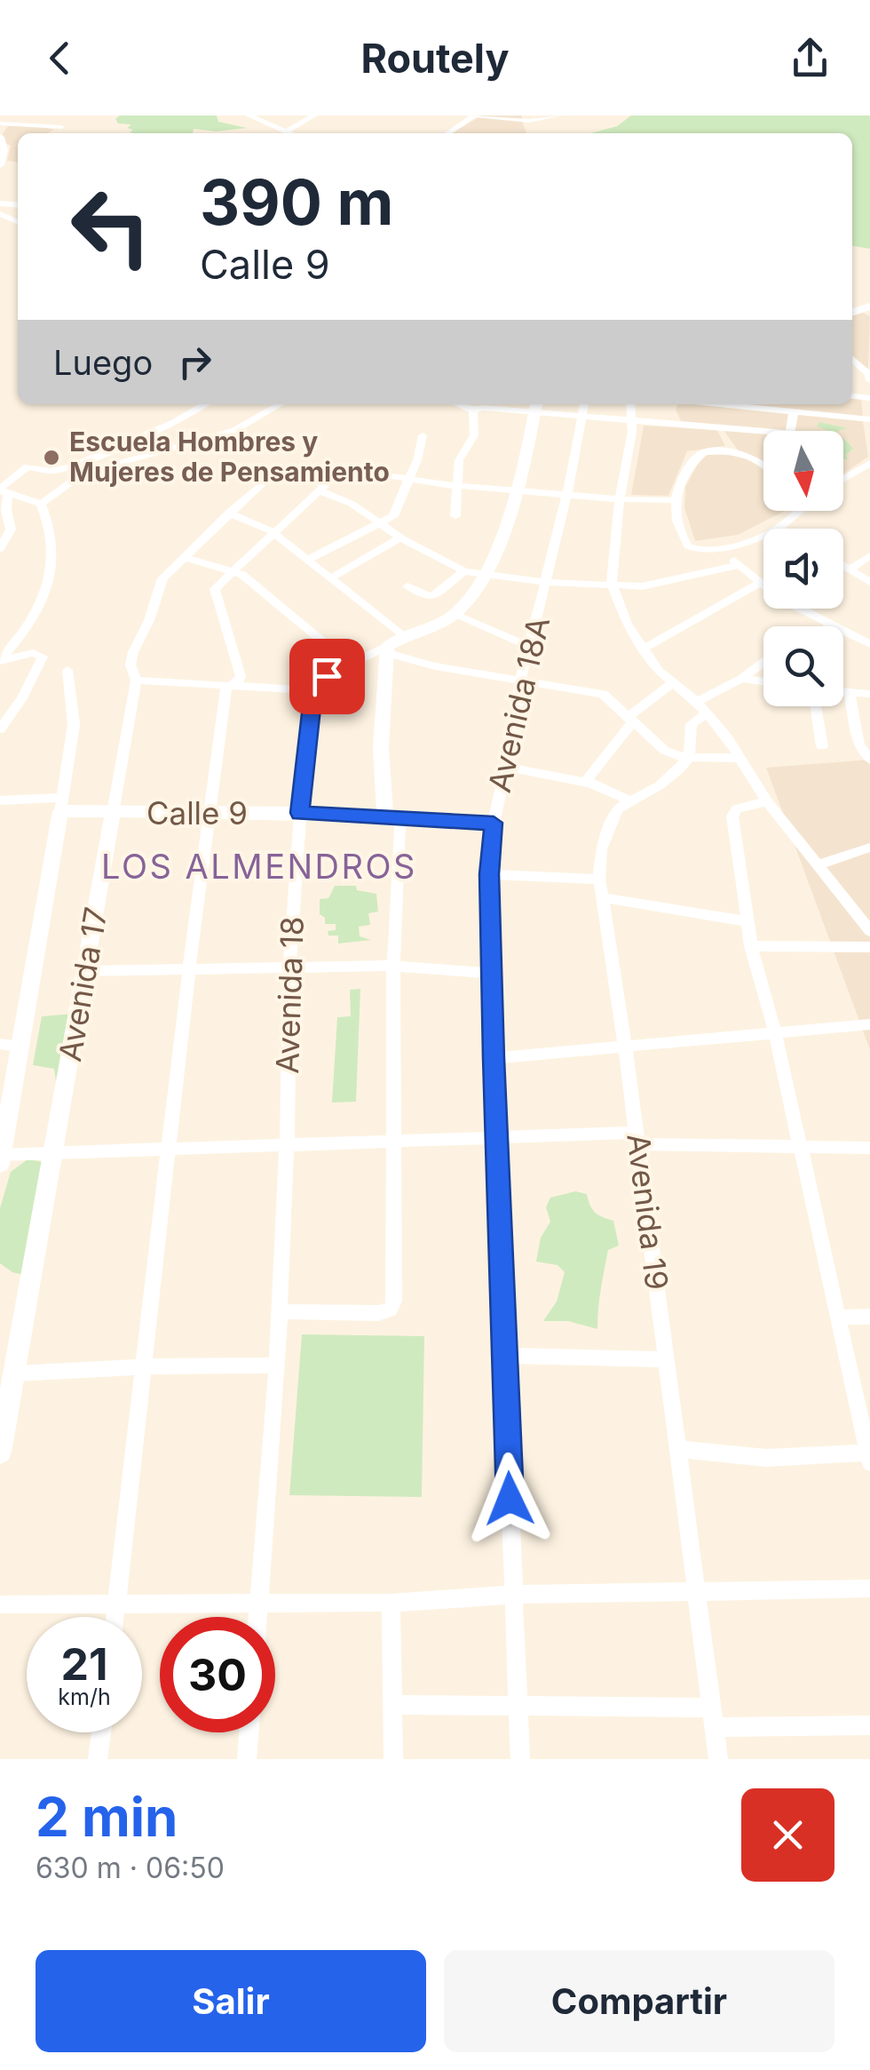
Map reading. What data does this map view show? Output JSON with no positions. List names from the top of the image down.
{
  "streets": {
    "main road": ["Calle 9", "Avenida 17"],
    "street": ["Avenida 18A", "Avenida 18", "Avenida 19"]
  },
  "crossings": [
    ["Avenida 18A", "Calle 9"],
    ["Calle 9", "Avenida 17"],
    ["Calle 9", "Avenida 18"]
  ],
  "districts": ["LOS ALMENDROS"],
  "places": ["Escuela Hombres y Mujeres de Pensamiento"],
  "north": "bottom",
  "page": {
    "header": "Routely",
    "turn": ["390 m", "Calle 9"],
    "then": "Luego",
    "speed": "21 km/h",
    "limit": "30",
    "heading": ["2 min", "630 m · 06:50"],
    "buttons": ["Salir", "Compartir"]
  }
}
